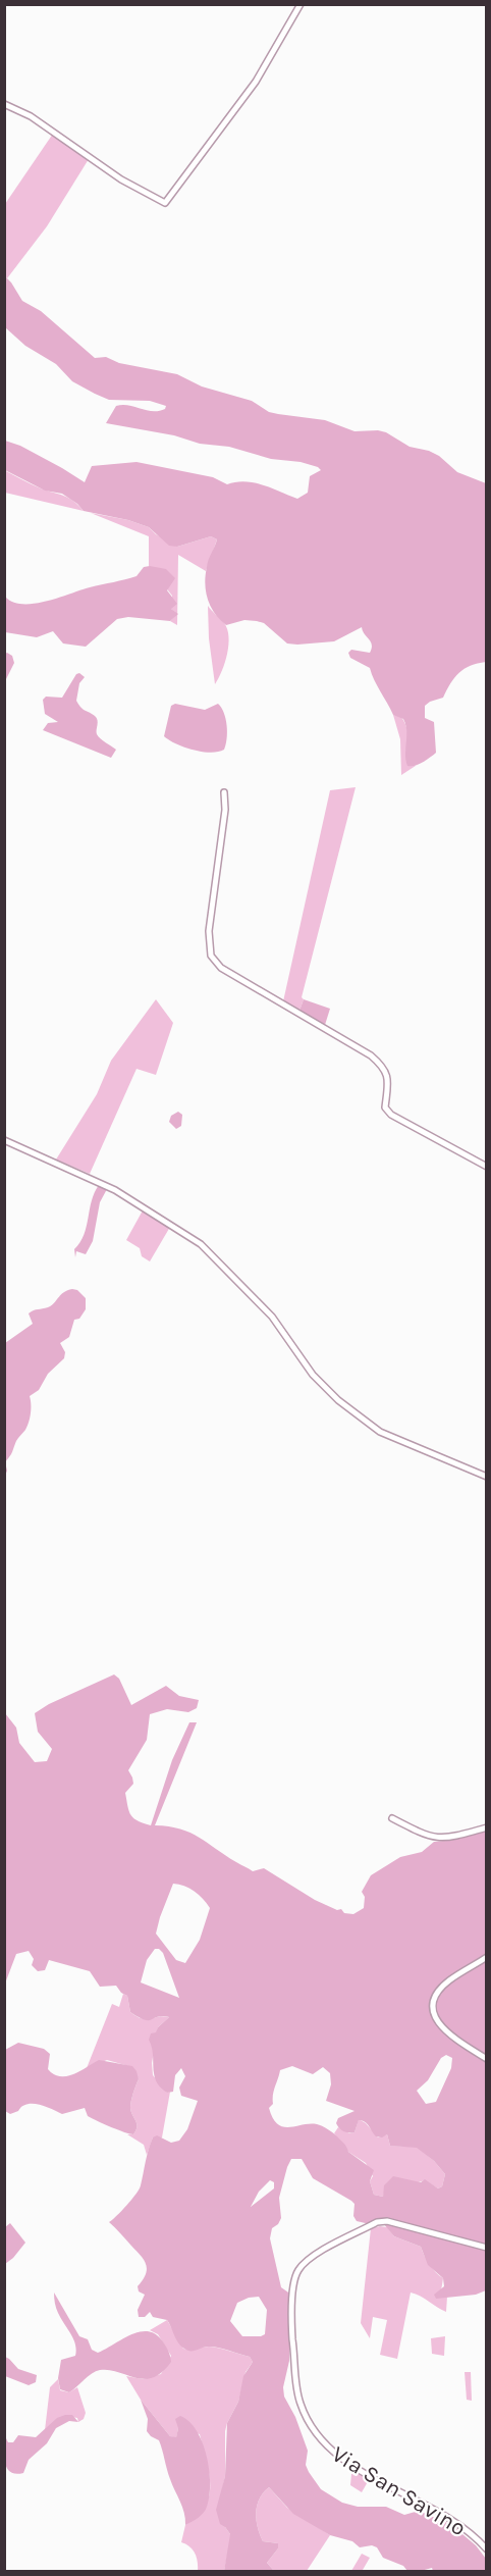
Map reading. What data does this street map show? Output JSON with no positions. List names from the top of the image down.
{
  "streets": {
    "street": ["Via San Savino"]
  }
}
